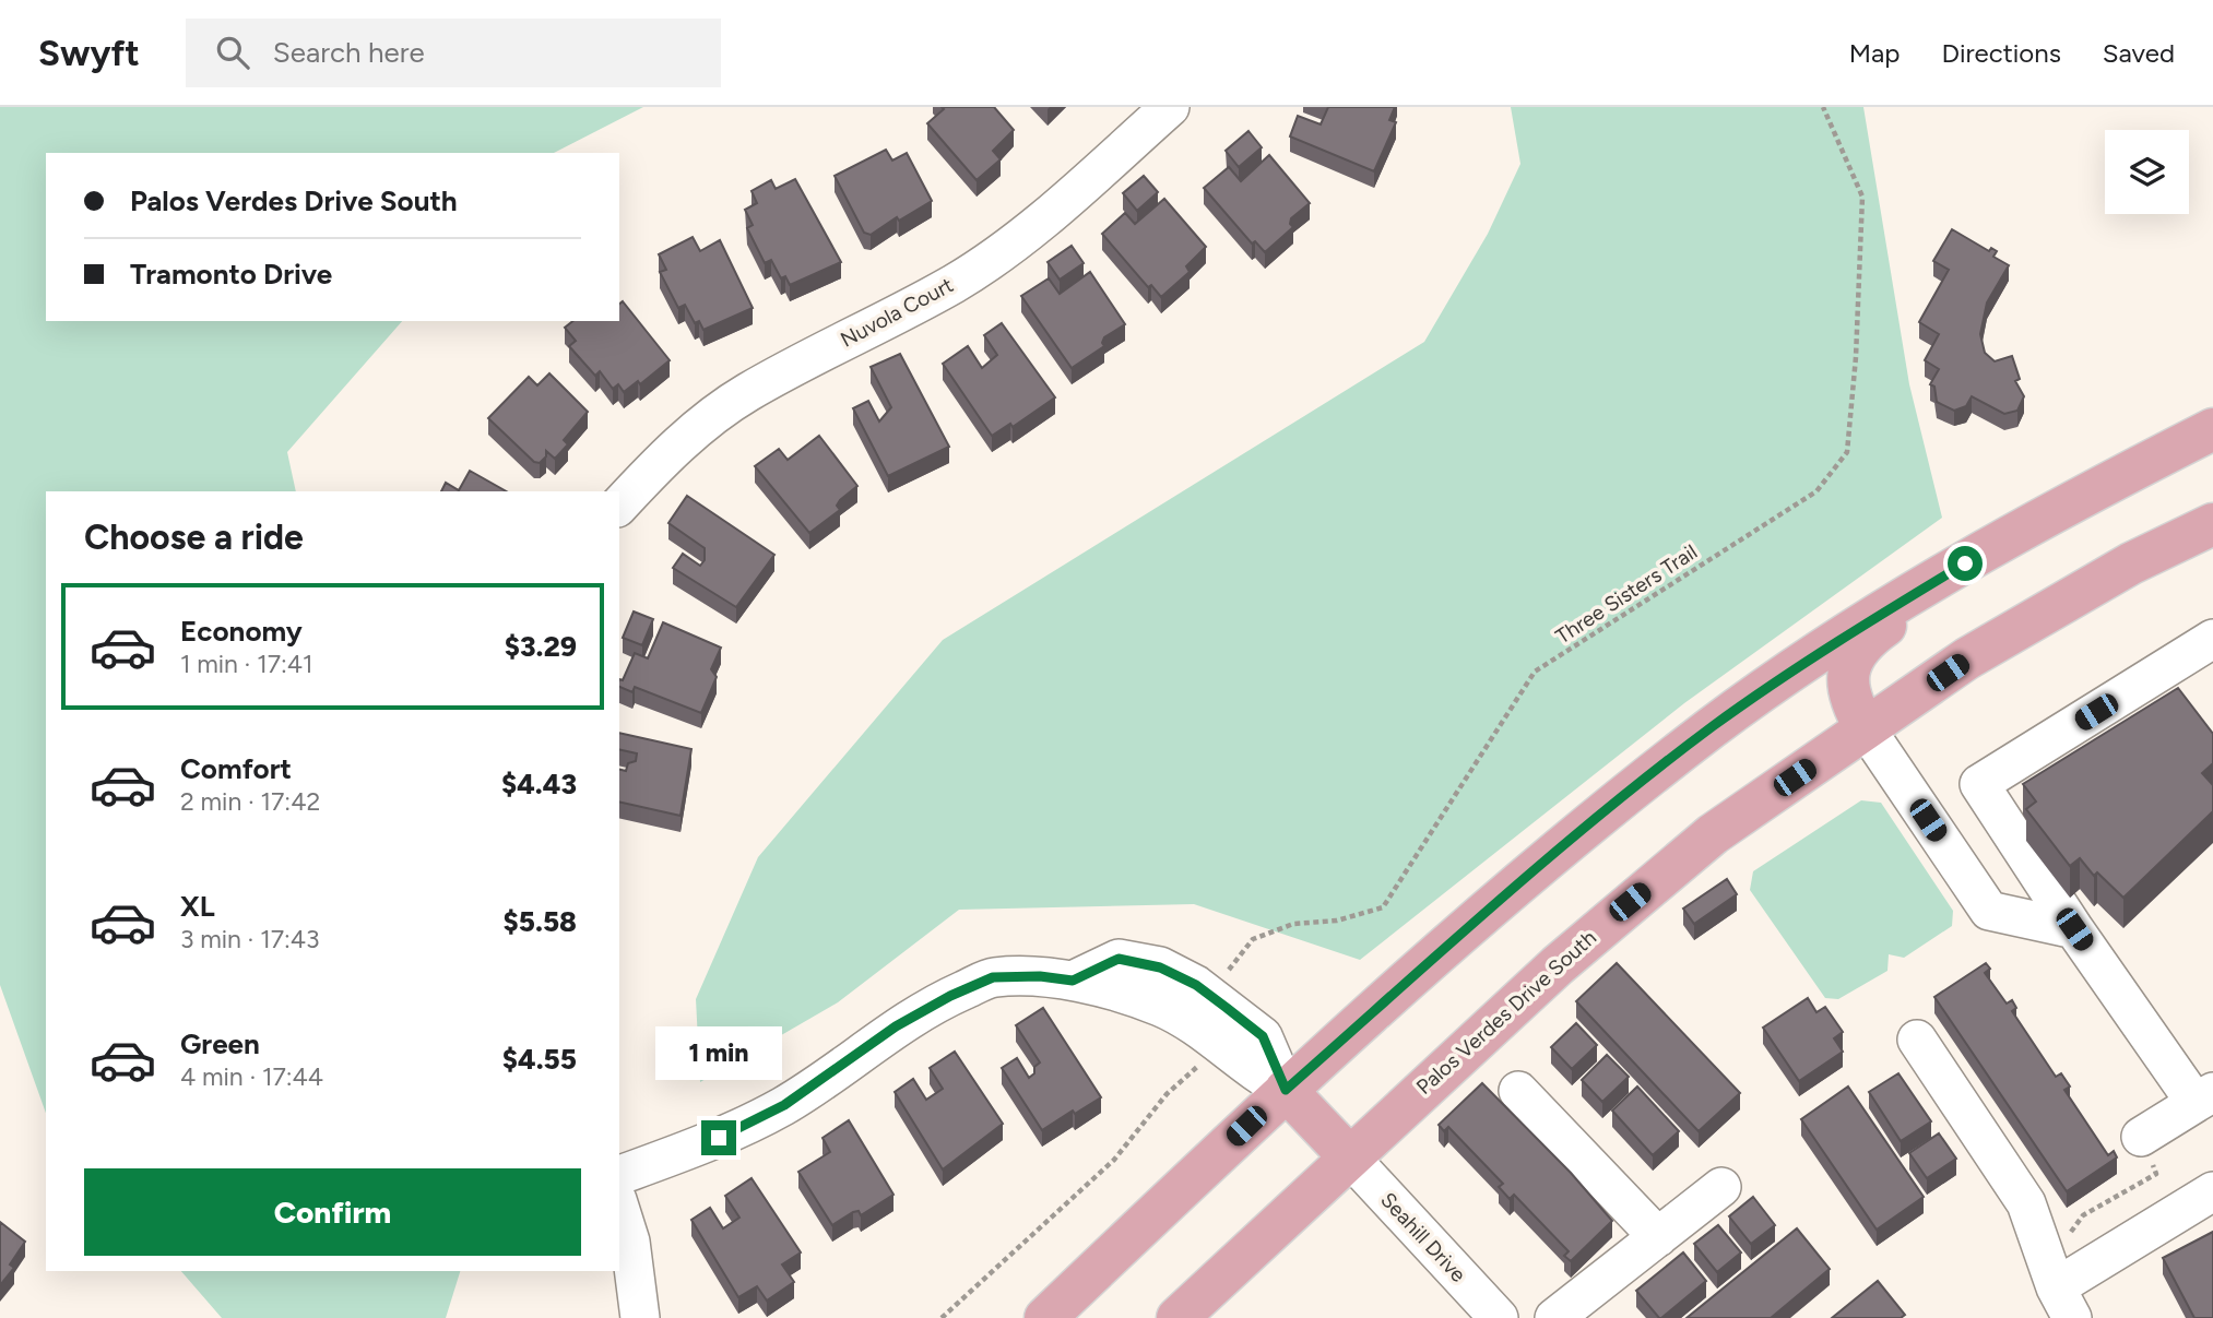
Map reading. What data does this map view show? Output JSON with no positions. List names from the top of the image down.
{
  "streets": {
    "main road": ["Palos Verdes Drive South"],
    "street": ["Nuvola Court", "Seahill Drive"],
    "path": ["Three Sisters Trail"]
  },
  "crossings": [
    ["Palos Verdes Drive South", "Seahill Drive"]
  ],
  "page": {
    "header": "Swyft",
    "search": "Search here",
    "nav": ["Map", "Directions", "Saved"],
    "banner": ["Palos Verdes Drive South", "Tramonto Drive"],
    "heading": "Choose a ride",
    "list": [
      {
        "name": "Economy",
        "note": "1 min · 17:41",
        "value": "$3.29"
      },
      {
        "name": "Comfort",
        "note": "2 min · 17:42",
        "value": "$4.43"
      },
      {
        "name": "XL",
        "note": "3 min · 17:43",
        "value": "$5.58"
      },
      {
        "name": "Green",
        "note": "4 min · 17:44",
        "value": "$4.55"
      }
    ],
    "bubble": "1 min",
    "buttons": "Confirm"
  }
}
